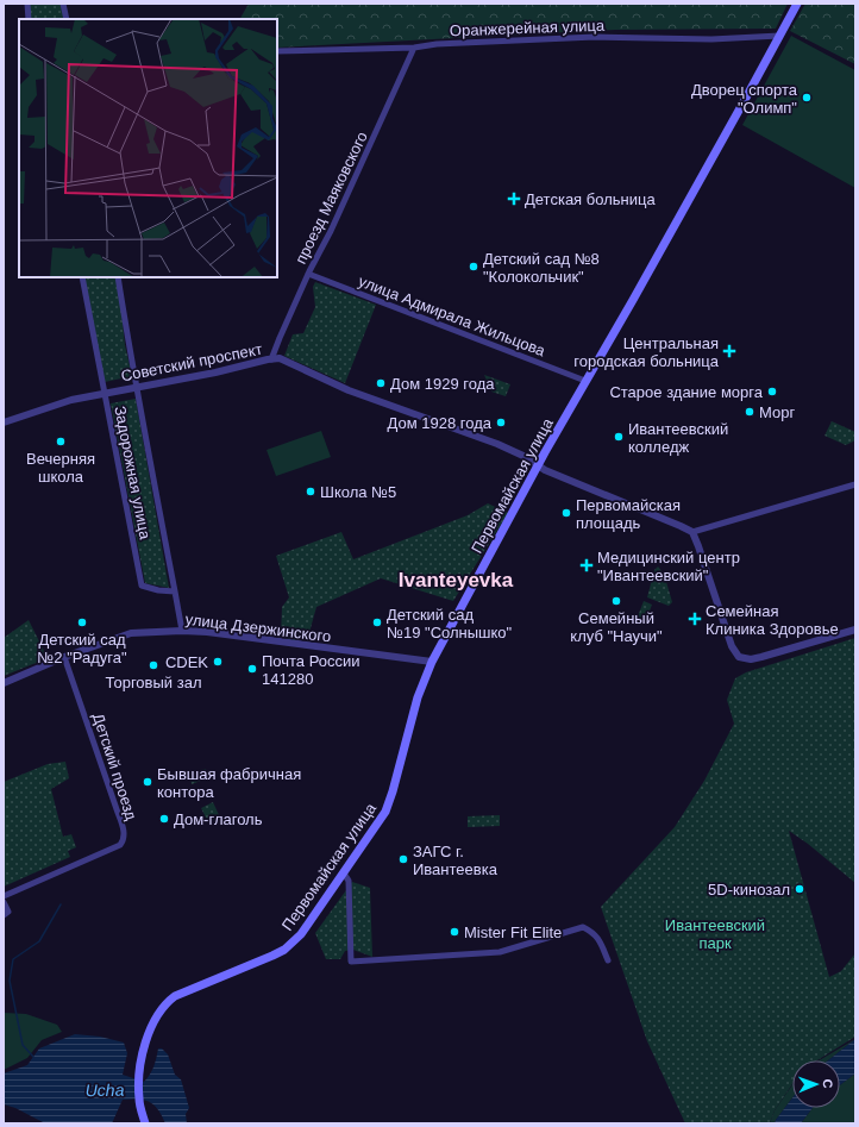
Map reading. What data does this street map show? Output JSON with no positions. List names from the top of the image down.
{
  "streets": {
    "main road": ["Первомайская улица"],
    "street": [
      "Оранжерейная улица",
      "проезд Маяковского",
      "улица Адмирала Жильцова",
      "Советский проспект",
      "Задорожная улица",
      "улица Дзержинского",
      "Детский проезд"
    ]
  },
  "crossings": [
    ["Оранжерейная улица", "проезд Маяковского"],
    ["Оранжерейная улица", "Первомайская улица"],
    ["проезд Маяковского", "улица Адмирала Жильцова"],
    ["проезд Маяковского", "Советский проспект"],
    ["улица Адмирала Жильцова", "Первомайская улица"],
    ["Советский проспект", "Задорожная улица"],
    ["Советский проспект", "Первомайская улица"],
    ["Задорожная улица", "улица Дзержинского"],
    ["Первомайская улица", "улица Дзержинского"],
    ["улица Дзержинского", "Детский проезд"]
  ],
  "districts": ["Ivanteyevka"],
  "water": ["Ucha"],
  "parks": ["Ивантеевский парк"],
  "places": {
    "other": [
      "Дворец спорта \"Олимп\"",
      "Детский сад №8 \"Колокольчик\"",
      "Дом 1929 года",
      "Старое здание морга",
      "Морг",
      "Дом 1928 года",
      "Ивантеевский колледж",
      "Вечерняя школа",
      "Школа №5",
      "Первомайская площадь",
      "Семейный клуб \"Научи\"",
      "Детский сад №2 \"Радуга\"",
      "Детский сад №19 \"Солнышко\"",
      "CDEK",
      "Торговый зал",
      "Почта России 141280",
      "Бывшая фабричная контора",
      "Дом-глаголь",
      "ЗАГС г. Ивантеевка",
      "5D-кинозал",
      "Mister Fit Elite"
    ],
    "health": [
      "Детская больница",
      "Центральная городская больница",
      "Медицинский центр \"Ивантеевский\"",
      "Семейная Клиника Здоровье"
    ]
  },
  "north": "right"
}
